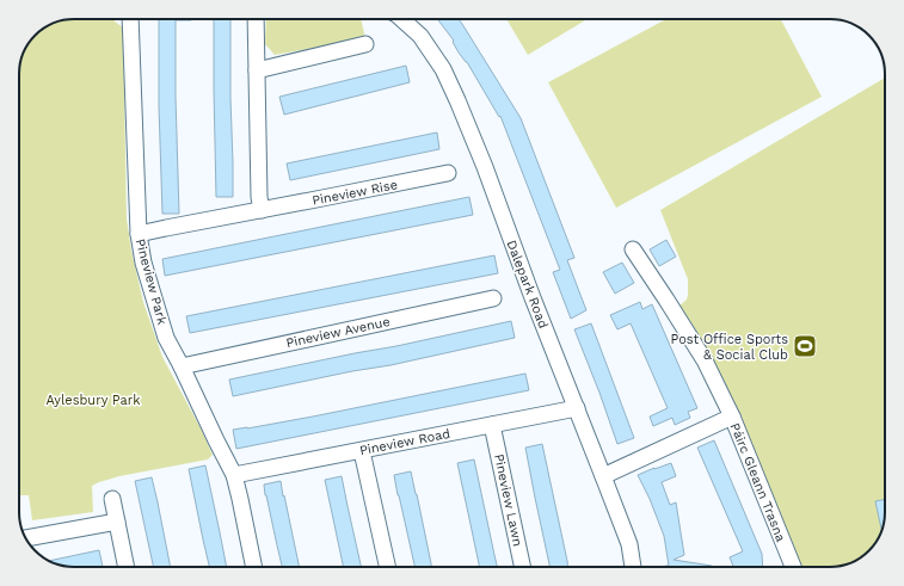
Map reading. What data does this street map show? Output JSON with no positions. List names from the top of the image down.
{
  "streets": {
    "street": [
      "Pineview Rise",
      "Pineview Park",
      "Dalepark Road",
      "Pineview Avenue",
      "Pineview Road",
      "Páirc Gleann Trasna",
      "Pineview Lawn"
    ]
  },
  "crossings": [
    ["Pineview Rise", "Pineview Park"],
    ["Pineview Park", "Pineview Avenue"],
    ["Pineview Park", "Pineview Road"],
    ["Dalepark Road", "Pineview Road"],
    ["Dalepark Road", "Páirc Gleann Trasna"],
    ["Pineview Road", "Pineview Lawn"]
  ],
  "parks": ["Aylesbury Park"],
  "places": {
    "sports": ["Post Office Sports & Social Club"]
  }
}
